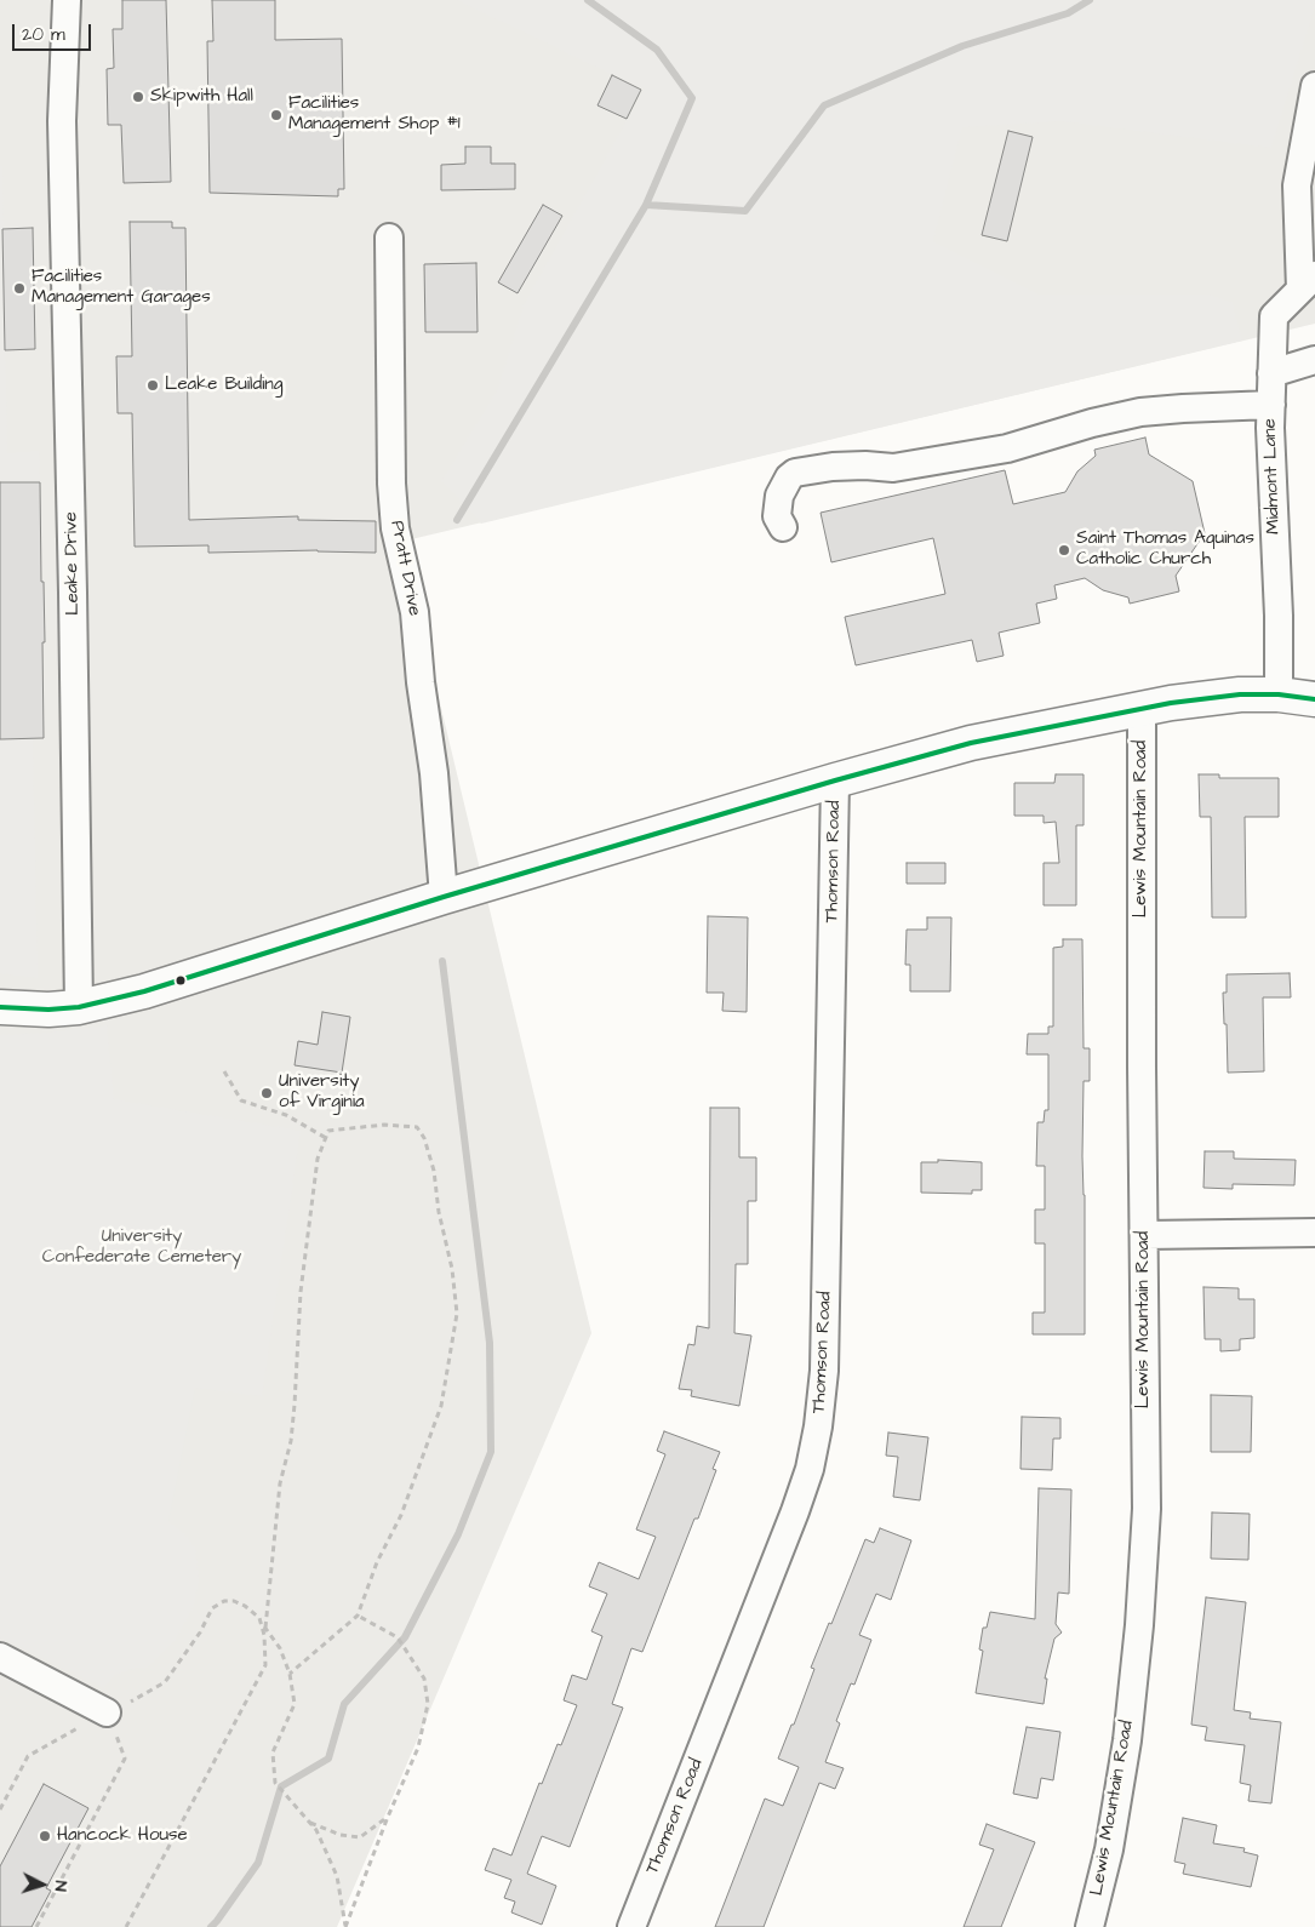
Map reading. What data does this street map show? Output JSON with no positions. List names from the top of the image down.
{
  "streets": {
    "street": [
      "Midmont Lane",
      "Leake Drive",
      "Pratt Drive",
      "Lewis Mountain Road",
      "Thomson Road"
    ]
  },
  "parks": ["University Confederate Cemetery"],
  "places": [
    "Skipwith Hall",
    "Facilities Management Shop #1",
    "Facilities Management Garages",
    "Leake Building",
    "Saint Thomas Aquinas Catholic Church",
    "University of Virginia",
    "Hancock House"
  ],
  "scale_bar": "20 m",
  "north": "right"
}
